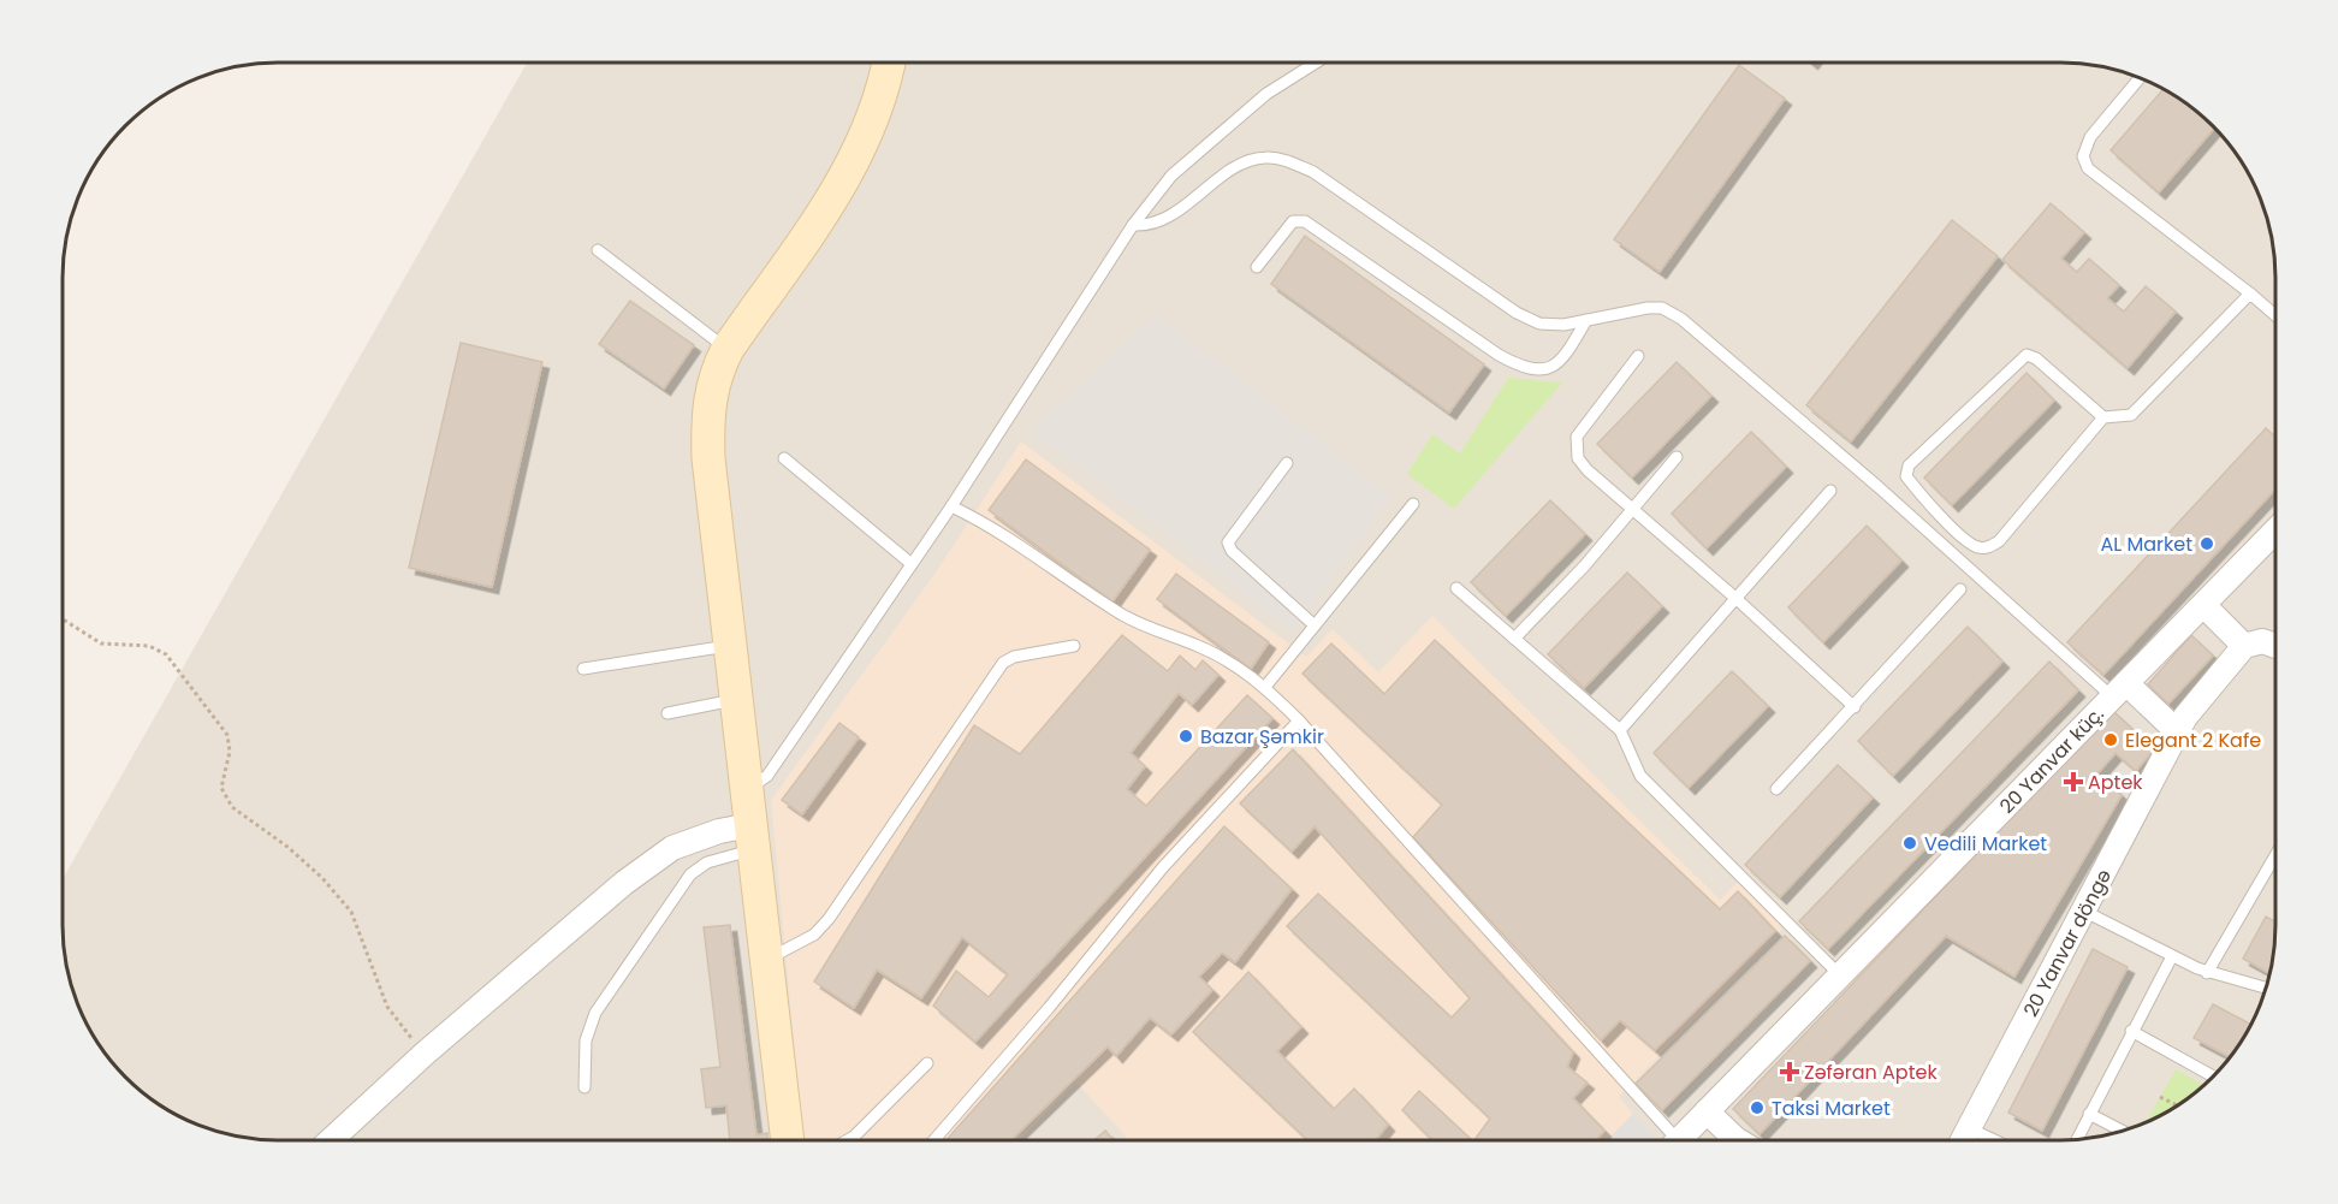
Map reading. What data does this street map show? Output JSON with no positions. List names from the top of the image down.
{
  "streets": {
    "street": ["20 Yanvar küç.", "20 Yanvar döngə"]
  },
  "places": {
    "other": [
      "AL Market",
      "Bazar Şəmkir",
      "Elegant 2 Kafe",
      "Vedili Market",
      "Taksi Market"
    ],
    "health": ["Aptek", "Zəfəran Aptek"]
  }
}
